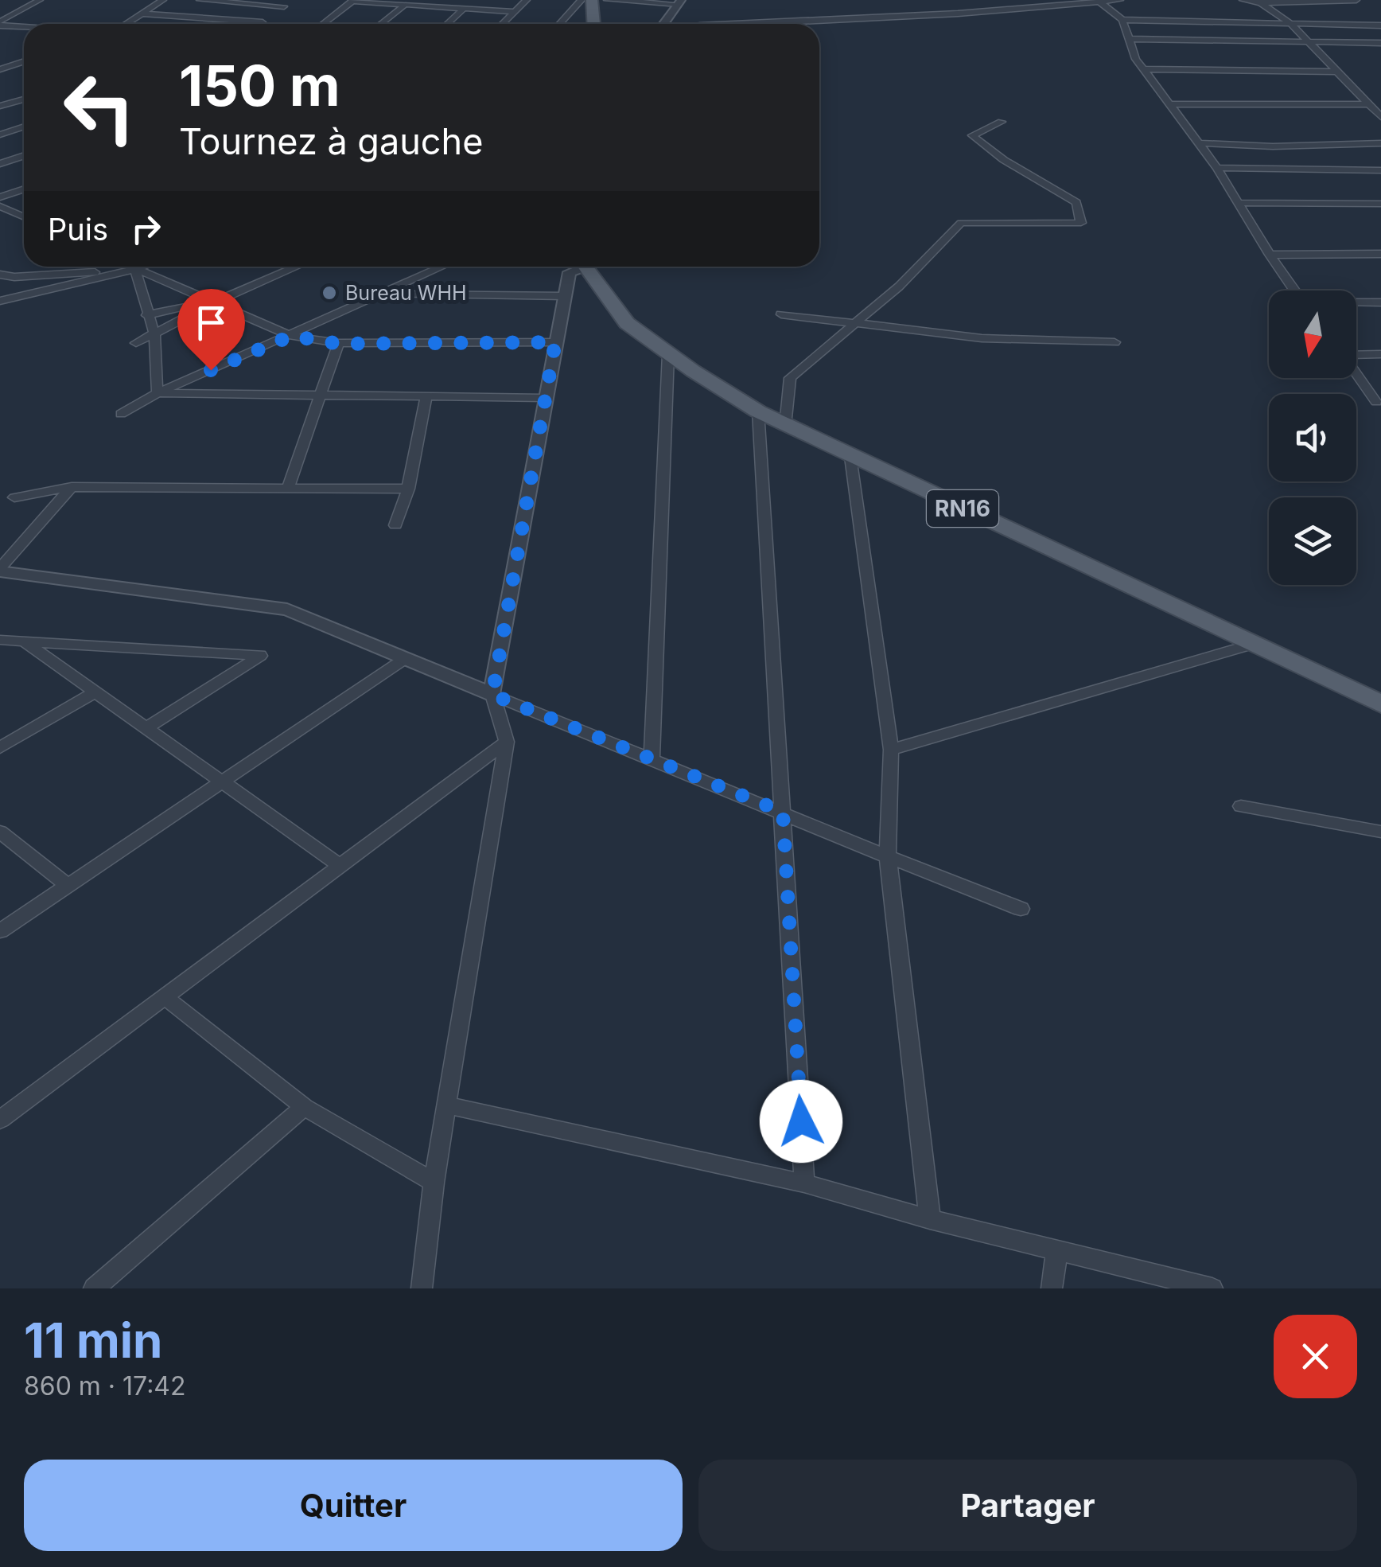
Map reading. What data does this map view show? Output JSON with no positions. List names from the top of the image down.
{
  "streets": {
    "main road": ["RN16"]
  },
  "places": ["Bureau WHH"],
  "north": "bottom",
  "page": {
    "turn": ["150 m", "Tournez à gauche"],
    "then": "Puis",
    "heading": ["11 min", "860 m · 17:42"],
    "buttons": ["Quitter", "Partager"]
  }
}
